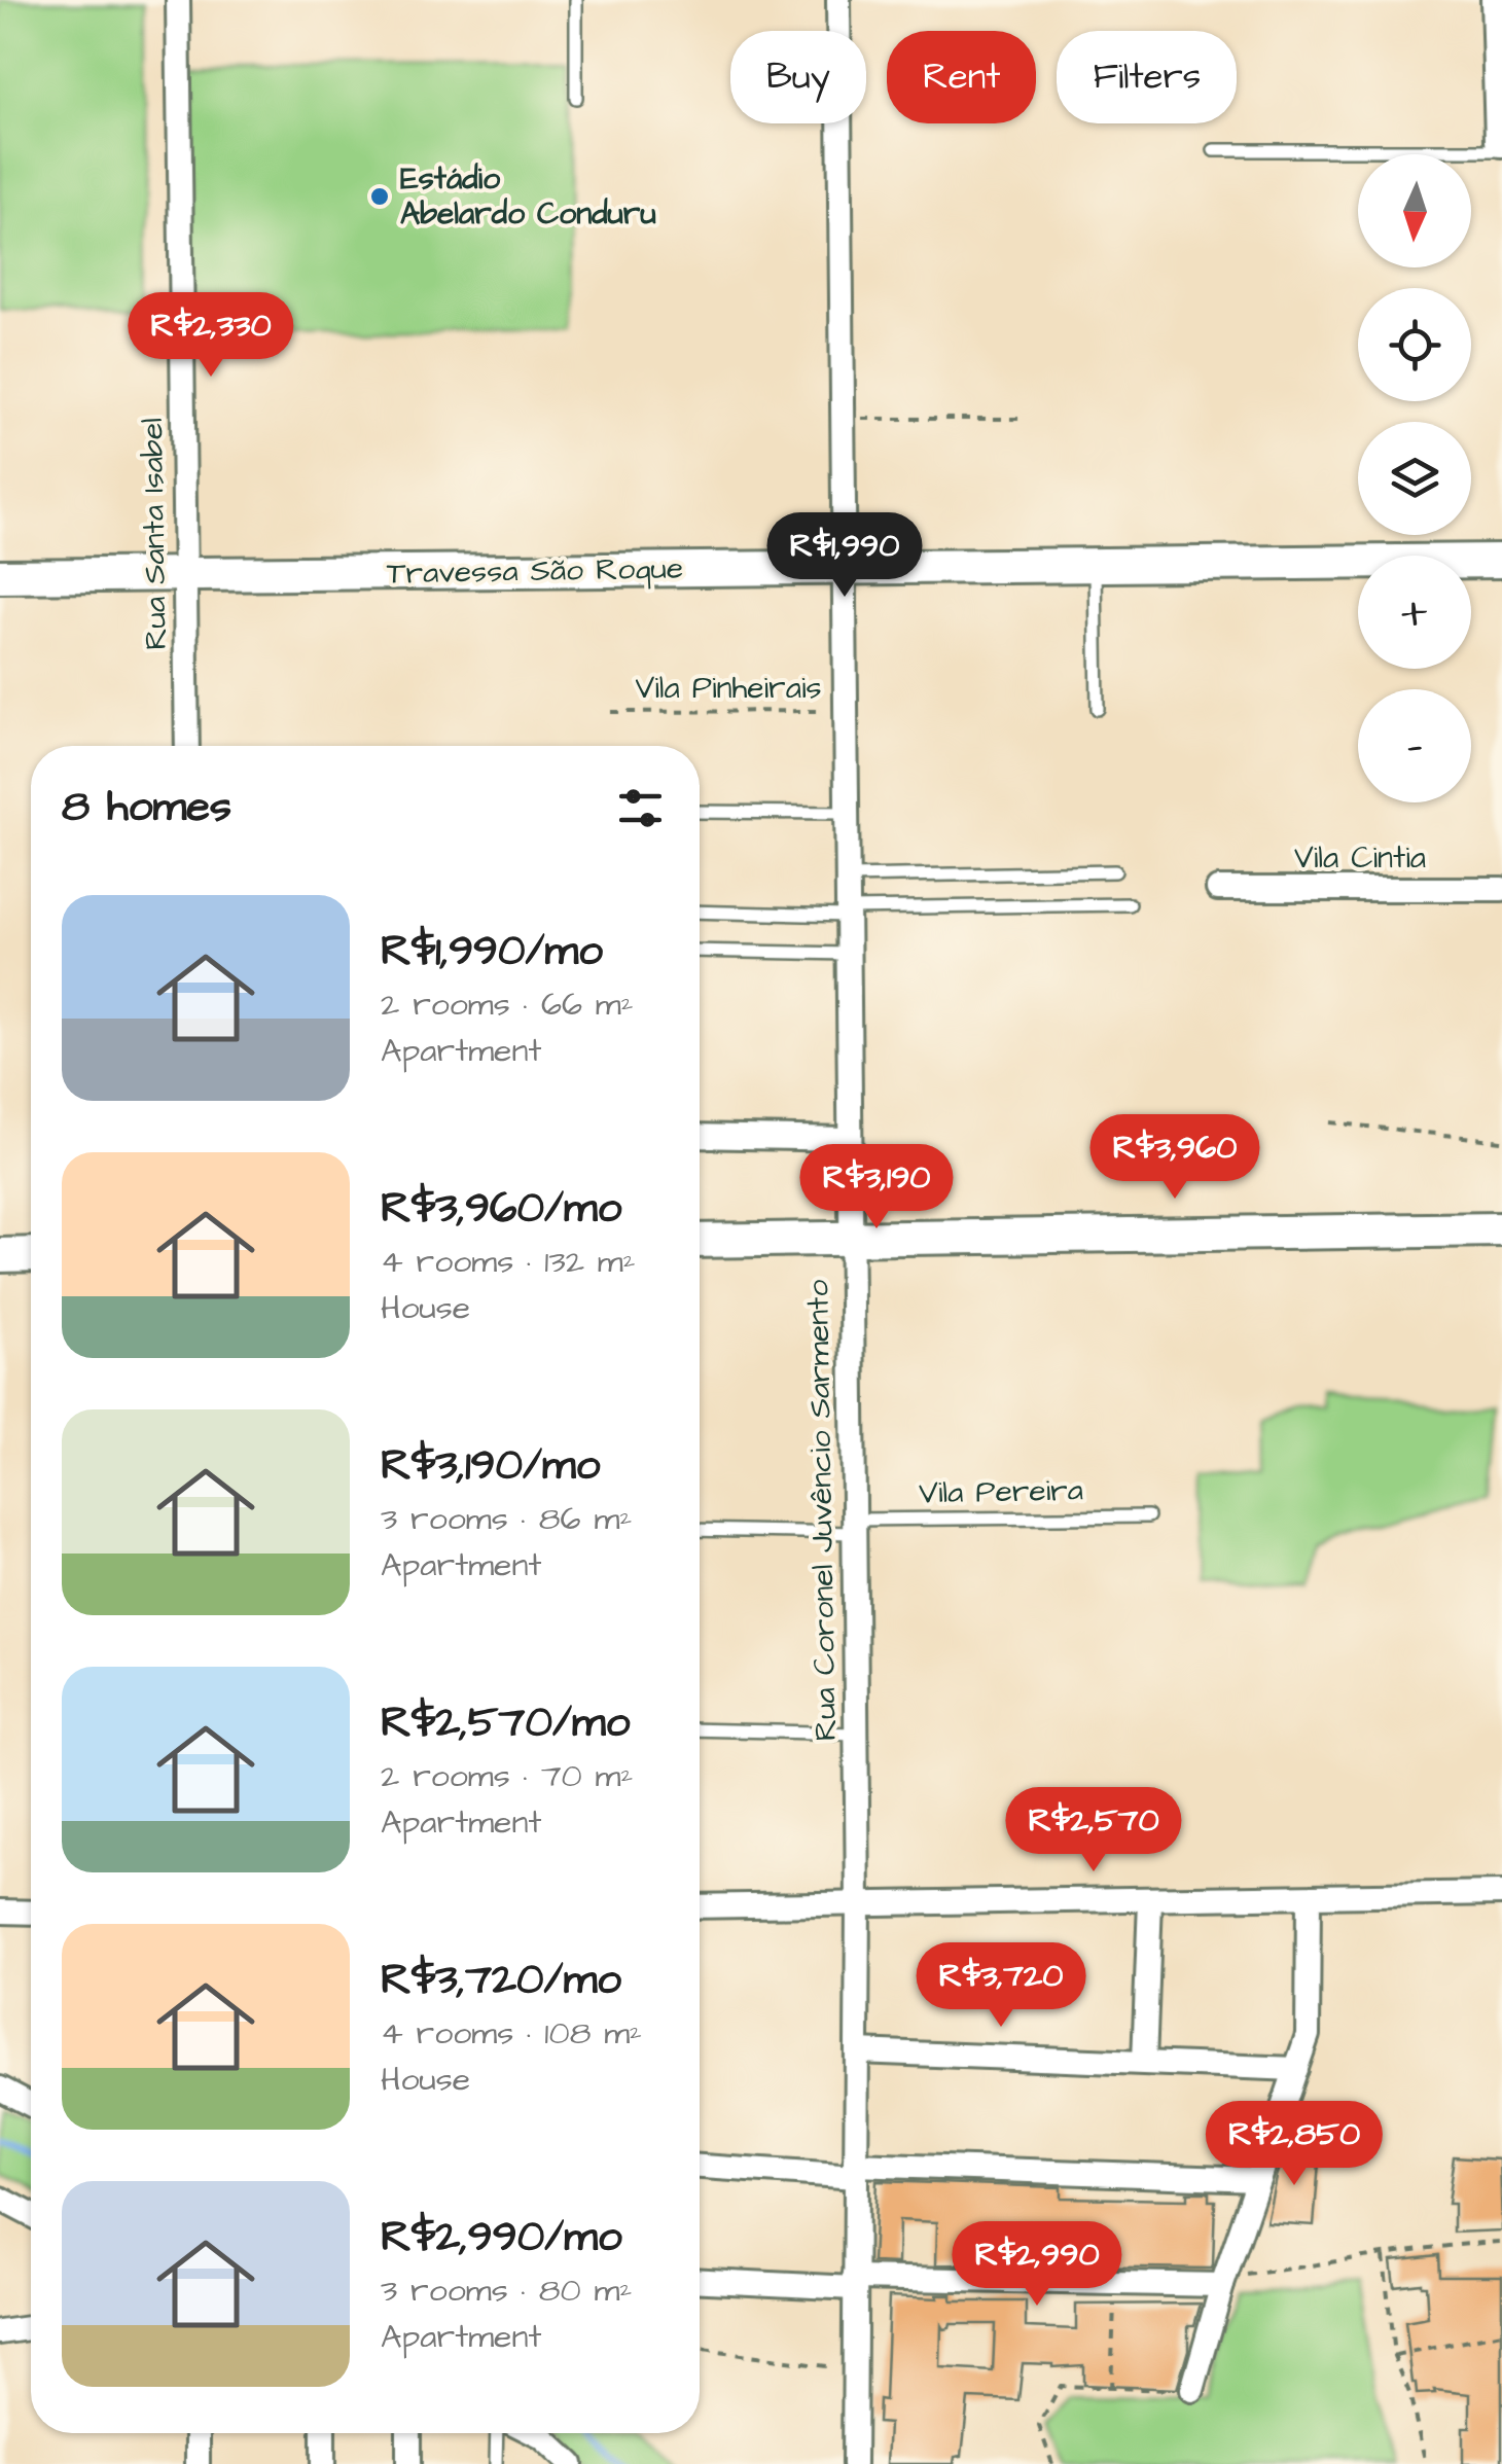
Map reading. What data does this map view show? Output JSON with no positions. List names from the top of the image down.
{
  "streets": {
    "main road": ["Travessa São Roque"],
    "street": ["Rua Santa Isabel", "Vila Cintia", "Rua Coronel Juvêncio Sarmento"],
    "lane": ["Vila Pereira"],
    "path": ["Vila Pinheirais"]
  },
  "crossings": [
    ["Rua Santa Isabel", "Travessa São Roque"],
    ["Travessa São Roque", "Rua Coronel Juvêncio Sarmento"],
    ["Vila Pinheirais", "Rua Coronel Juvêncio Sarmento"],
    ["Vila Pereira", "Rua Coronel Juvêncio Sarmento"]
  ],
  "places": ["Estádio Abelardo Conduru"],
  "north": "bottom",
  "page": {
    "chip": ["Buy", "Rent", "Filters"],
    "map_buttons": ["+", "−"],
    "price": [
      "R$2,330",
      "R$1,990",
      "R$3,960",
      "R$3,190",
      "R$2,570",
      "R$3,720",
      "R$2,850",
      "R$2,990"
    ],
    "heading": "8 homes",
    "list": [
      {
        "name": "R$1,990/mo",
        "note": "2 rooms · 66 m² · Apartment"
      },
      {
        "name": "R$3,960/mo",
        "note": "4 rooms · 132 m² · House"
      },
      {
        "name": "R$3,190/mo",
        "note": "3 rooms · 86 m² · Apartment"
      },
      {
        "name": "R$2,570/mo",
        "note": "2 rooms · 70 m² · Apartment"
      },
      {
        "name": "R$3,720/mo",
        "note": "4 rooms · 108 m² · House"
      },
      {
        "name": "R$2,990/mo",
        "note": "3 rooms · 80 m² · Apartment"
      }
    ]
  }
}
